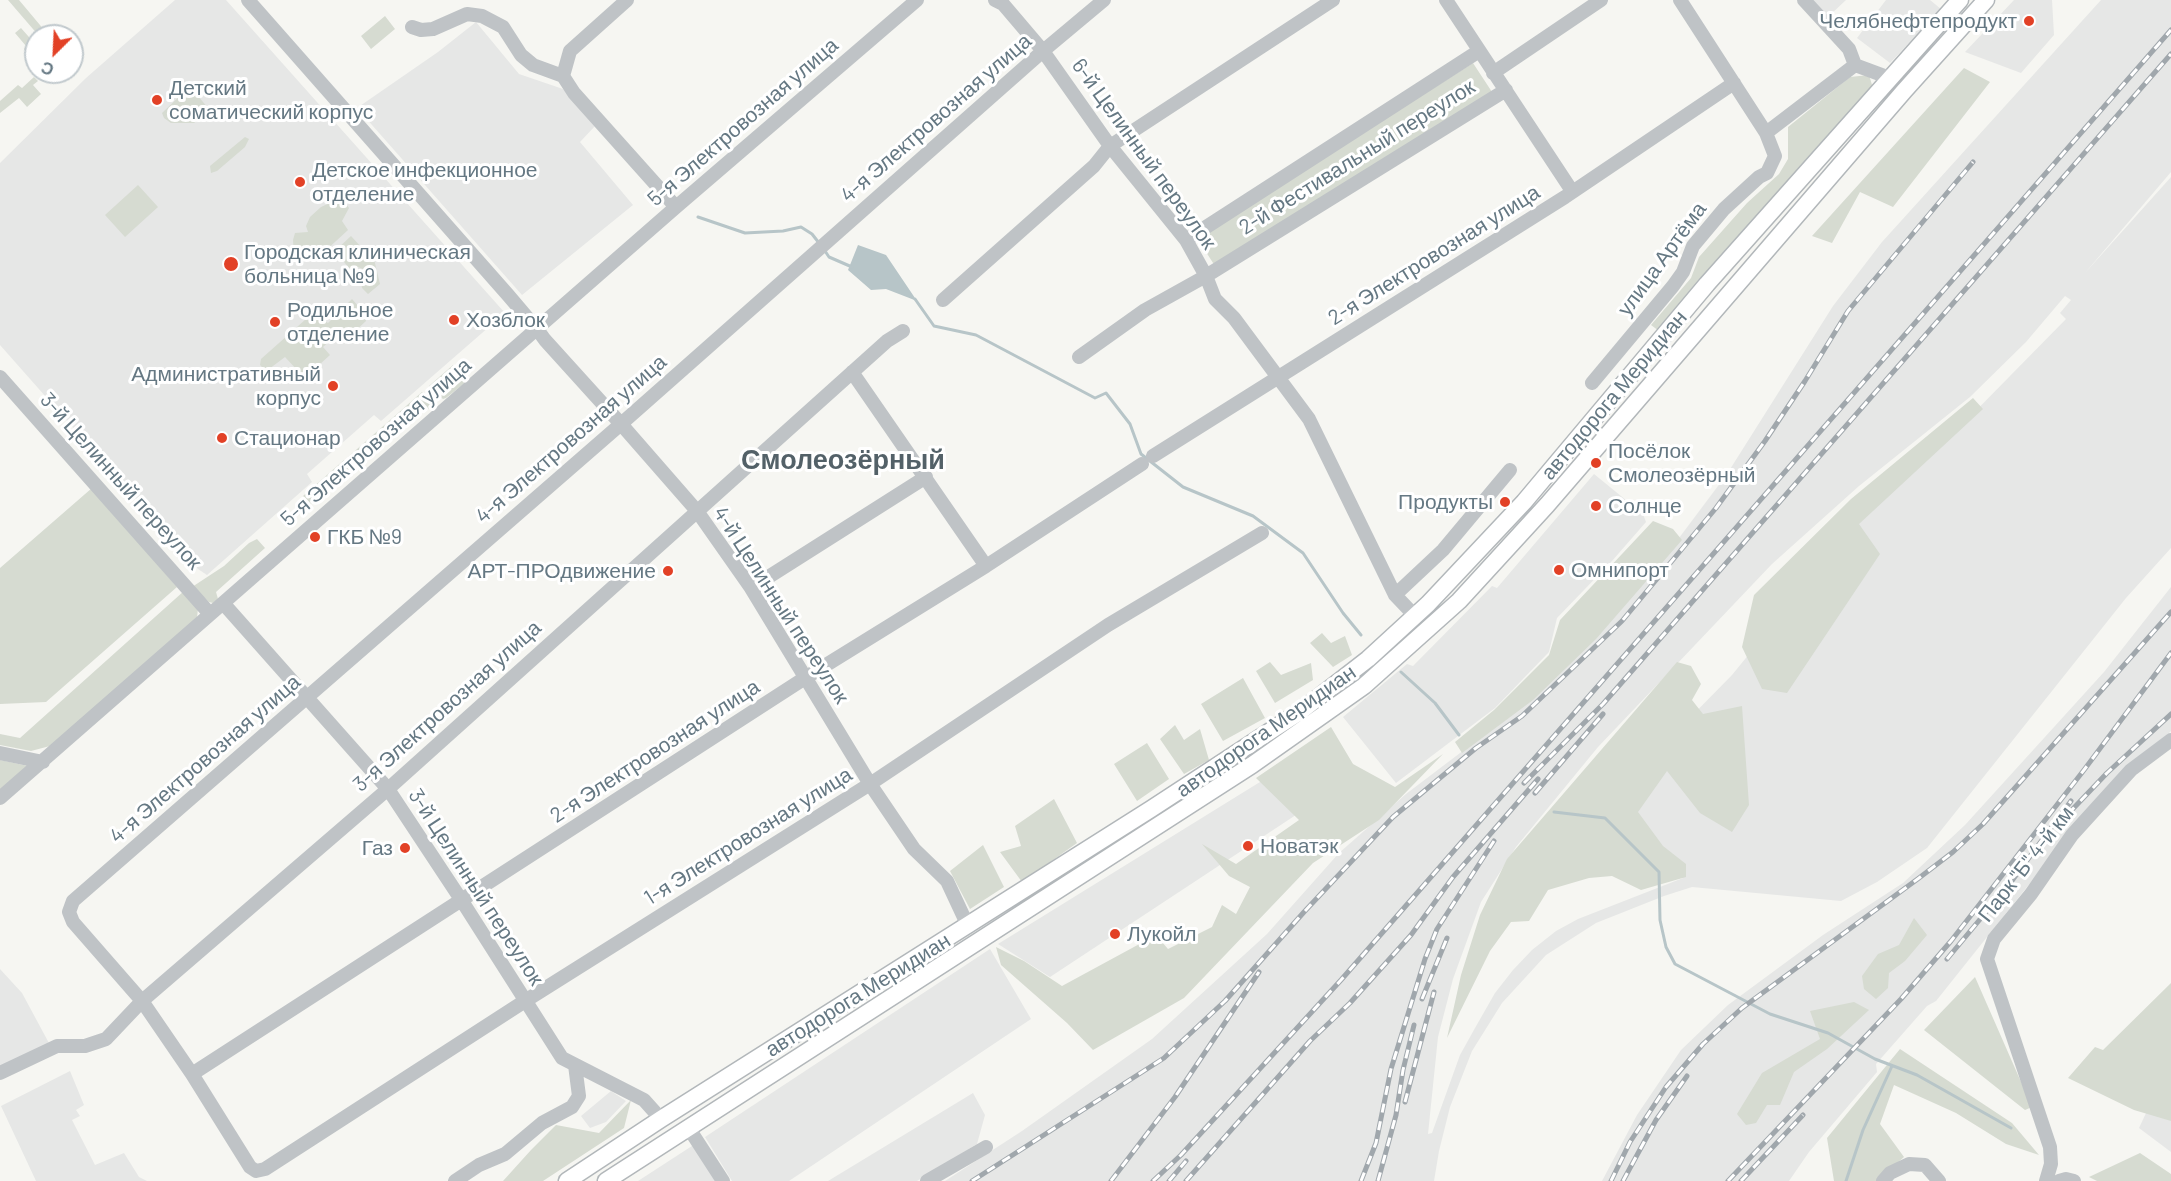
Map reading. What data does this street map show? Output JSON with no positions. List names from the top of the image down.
{
  "streets": {
    "main road": ["автодорога Меридиан"],
    "street": [
      "4-я Электровозная улица",
      "5-я Электровозная улица",
      "6-й Целинный переулок",
      "2-й Фестивальный переулок",
      "2-я Электровозная улица",
      "улица Артёма",
      "3-й Целинный переулок",
      "4-й Целинный переулок",
      "3-я Электровозная улица",
      "1-я Электровозная улица",
      "Парк \"Б\" 4-й км"
    ]
  },
  "crossings": [
    ["4-я Электровозная улица", "6-й Целинный переулок"],
    ["4-я Электровозная улица", "3-й Целинный переулок"],
    ["4-я Электровозная улица", "4-й Целинный переулок"],
    ["4-я Электровозная улица", "3-я Электровозная улица"],
    ["5-я Электровозная улица", "3-й Целинный переулок"],
    ["5-я Электровозная улица", "4-й Целинный переулок"],
    ["6-й Целинный переулок", "2-й Фестивальный переулок"],
    ["6-й Целинный переулок", "2-я Электровозная улица"],
    ["6-й Целинный переулок", "автодорога Меридиан"],
    ["2-я Электровозная улица", "улица Артёма"],
    ["2-я Электровозная улица", "3-й Целинный переулок"],
    ["2-я Электровозная улица", "4-й Целинный переулок"],
    ["2-я Электровозная улица", "1-я Электровозная улица"],
    ["автодорога Меридиан", "3-й Целинный переулок"],
    ["автодорога Меридиан", "4-й Целинный переулок"],
    ["3-й Целинный переулок", "3-я Электровозная улица"],
    ["3-й Целинный переулок", "1-я Электровозная улица"],
    ["4-й Целинный переулок", "3-я Электровозная улица"],
    ["4-й Целинный переулок", "1-я Электровозная улица"]
  ],
  "districts": ["Смолеозёрный"],
  "places": [
    "Челябнефтепродукт",
    "Детский соматический корпус",
    "Детское инфекционное отделение",
    "Городская клиническая больница №9",
    "Хозблок",
    "Родильное отделение",
    "Административный корпус",
    "Стационар",
    "Посёлок Смолеозёрный",
    "Продукты",
    "Солнце",
    "ГКБ №9",
    "Омнипорт",
    "АРТ-ПРОдвижение",
    "Новатэк",
    "Газ",
    "Лукойл"
  ],
  "north": "bottom left"
}
